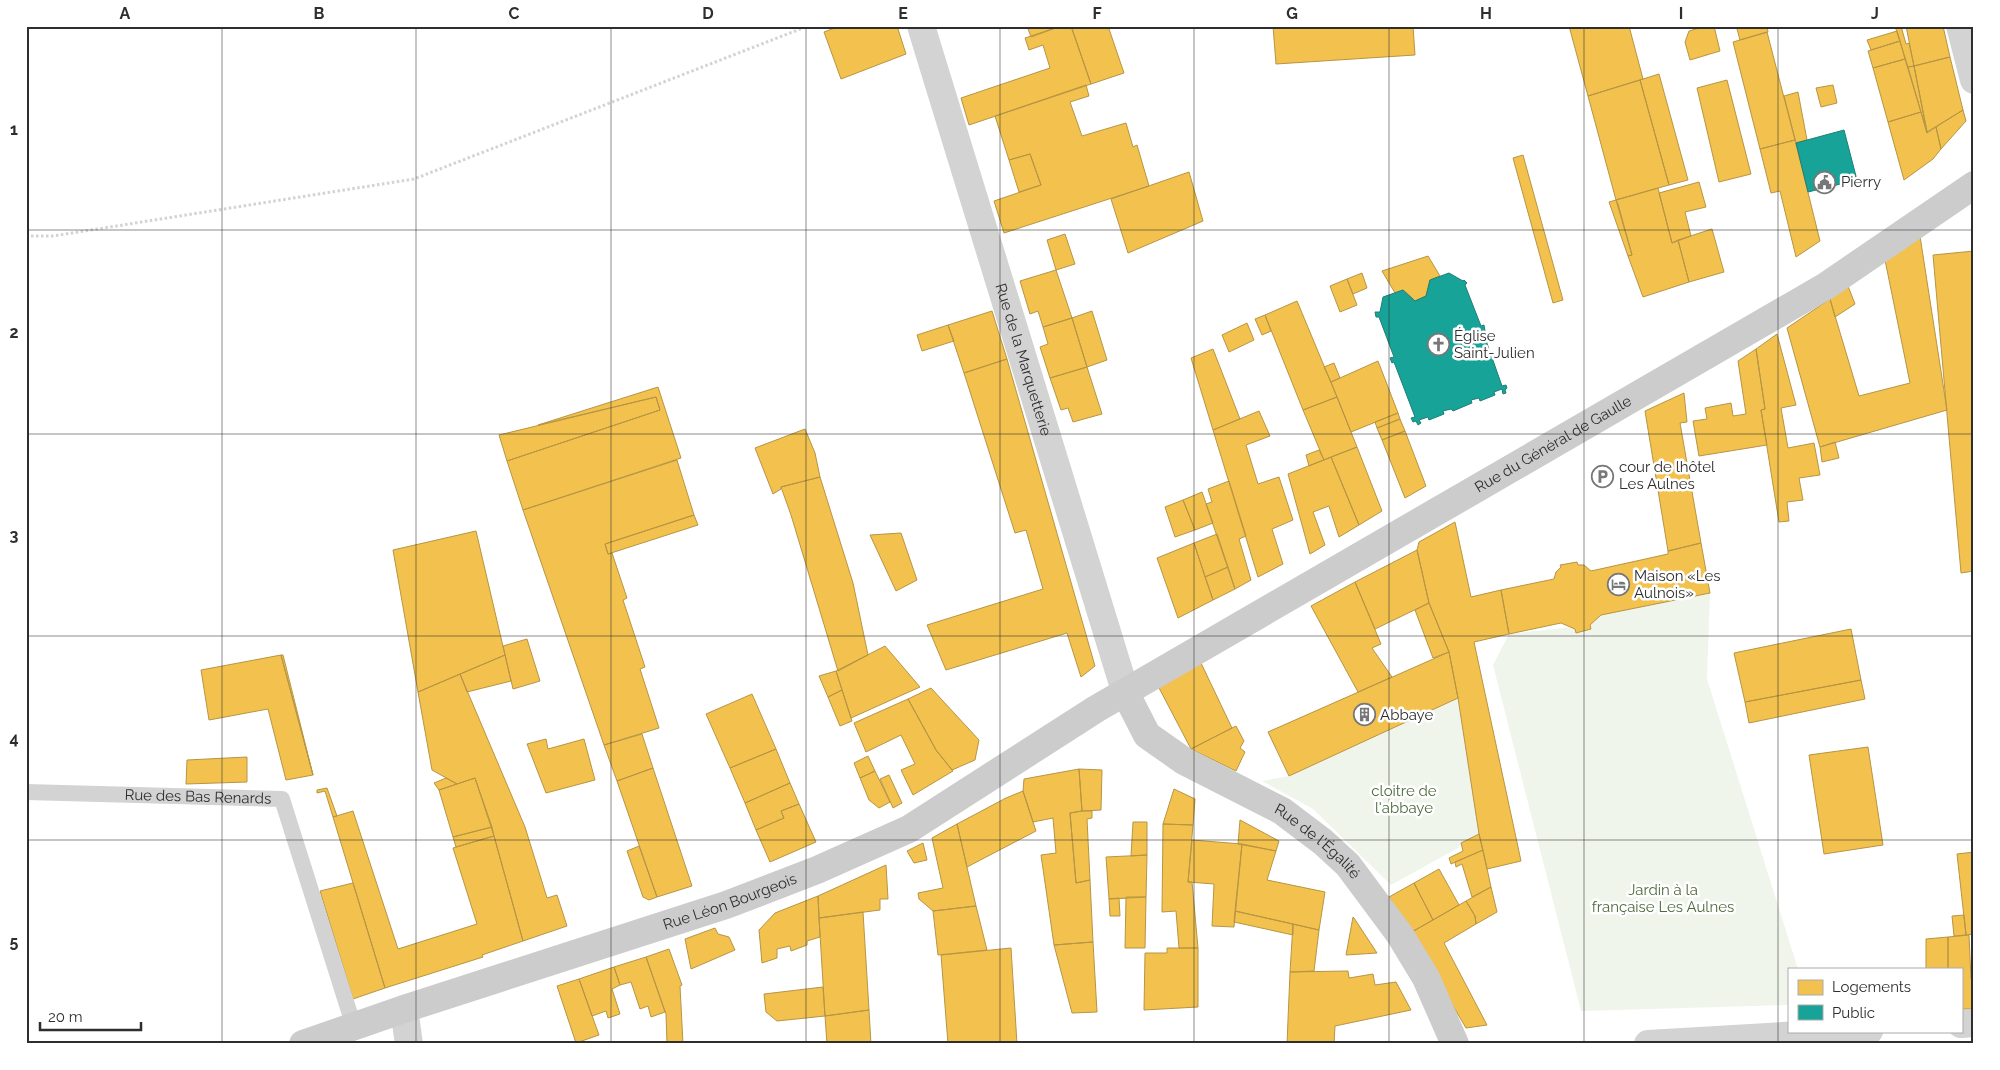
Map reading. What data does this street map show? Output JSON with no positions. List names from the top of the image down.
{
  "streets": {
    "street": [
      "Rue de la Marquetterie",
      "Rue du Général de Gaulle",
      "Rue de l'Égalité",
      "Rue Léon Bourgeois"
    ],
    "lane": ["Rue des Bas Renards"]
  },
  "crossings": [
    ["Rue de la Marquetterie", "Rue du Général de Gaulle"],
    ["Rue de la Marquetterie", "Rue de l'Égalité"],
    ["Rue de la Marquetterie", "Rue Léon Bourgeois"],
    ["Rue du Général de Gaulle", "Rue de l'Égalité"],
    ["Rue du Général de Gaulle", "Rue Léon Bourgeois"],
    ["Rue des Bas Renards", "Rue Léon Bourgeois"],
    ["Rue de l'Égalité", "Rue Léon Bourgeois"]
  ],
  "parks": ["cloitre de l'abbaye", "Jardin à la française Les Aulnes"],
  "places": {
    "public building": ["Pierry"],
    "church": ["Église Saint-Julien"],
    "parking": ["cour de lhôtel Les Aulnes"],
    "hotel": ["Maison «Les Aulnois»"],
    "building": ["Abbaye"]
  },
  "legend": ["Logements", "Public"],
  "scale_bar": "20 m",
  "grid": {
    "columns": [
      "A",
      "B",
      "C",
      "D",
      "E",
      "F",
      "G",
      "H",
      "I",
      "J"
    ],
    "rows": [
      "1",
      "2",
      "3",
      "4",
      "5"
    ]
  }
}
